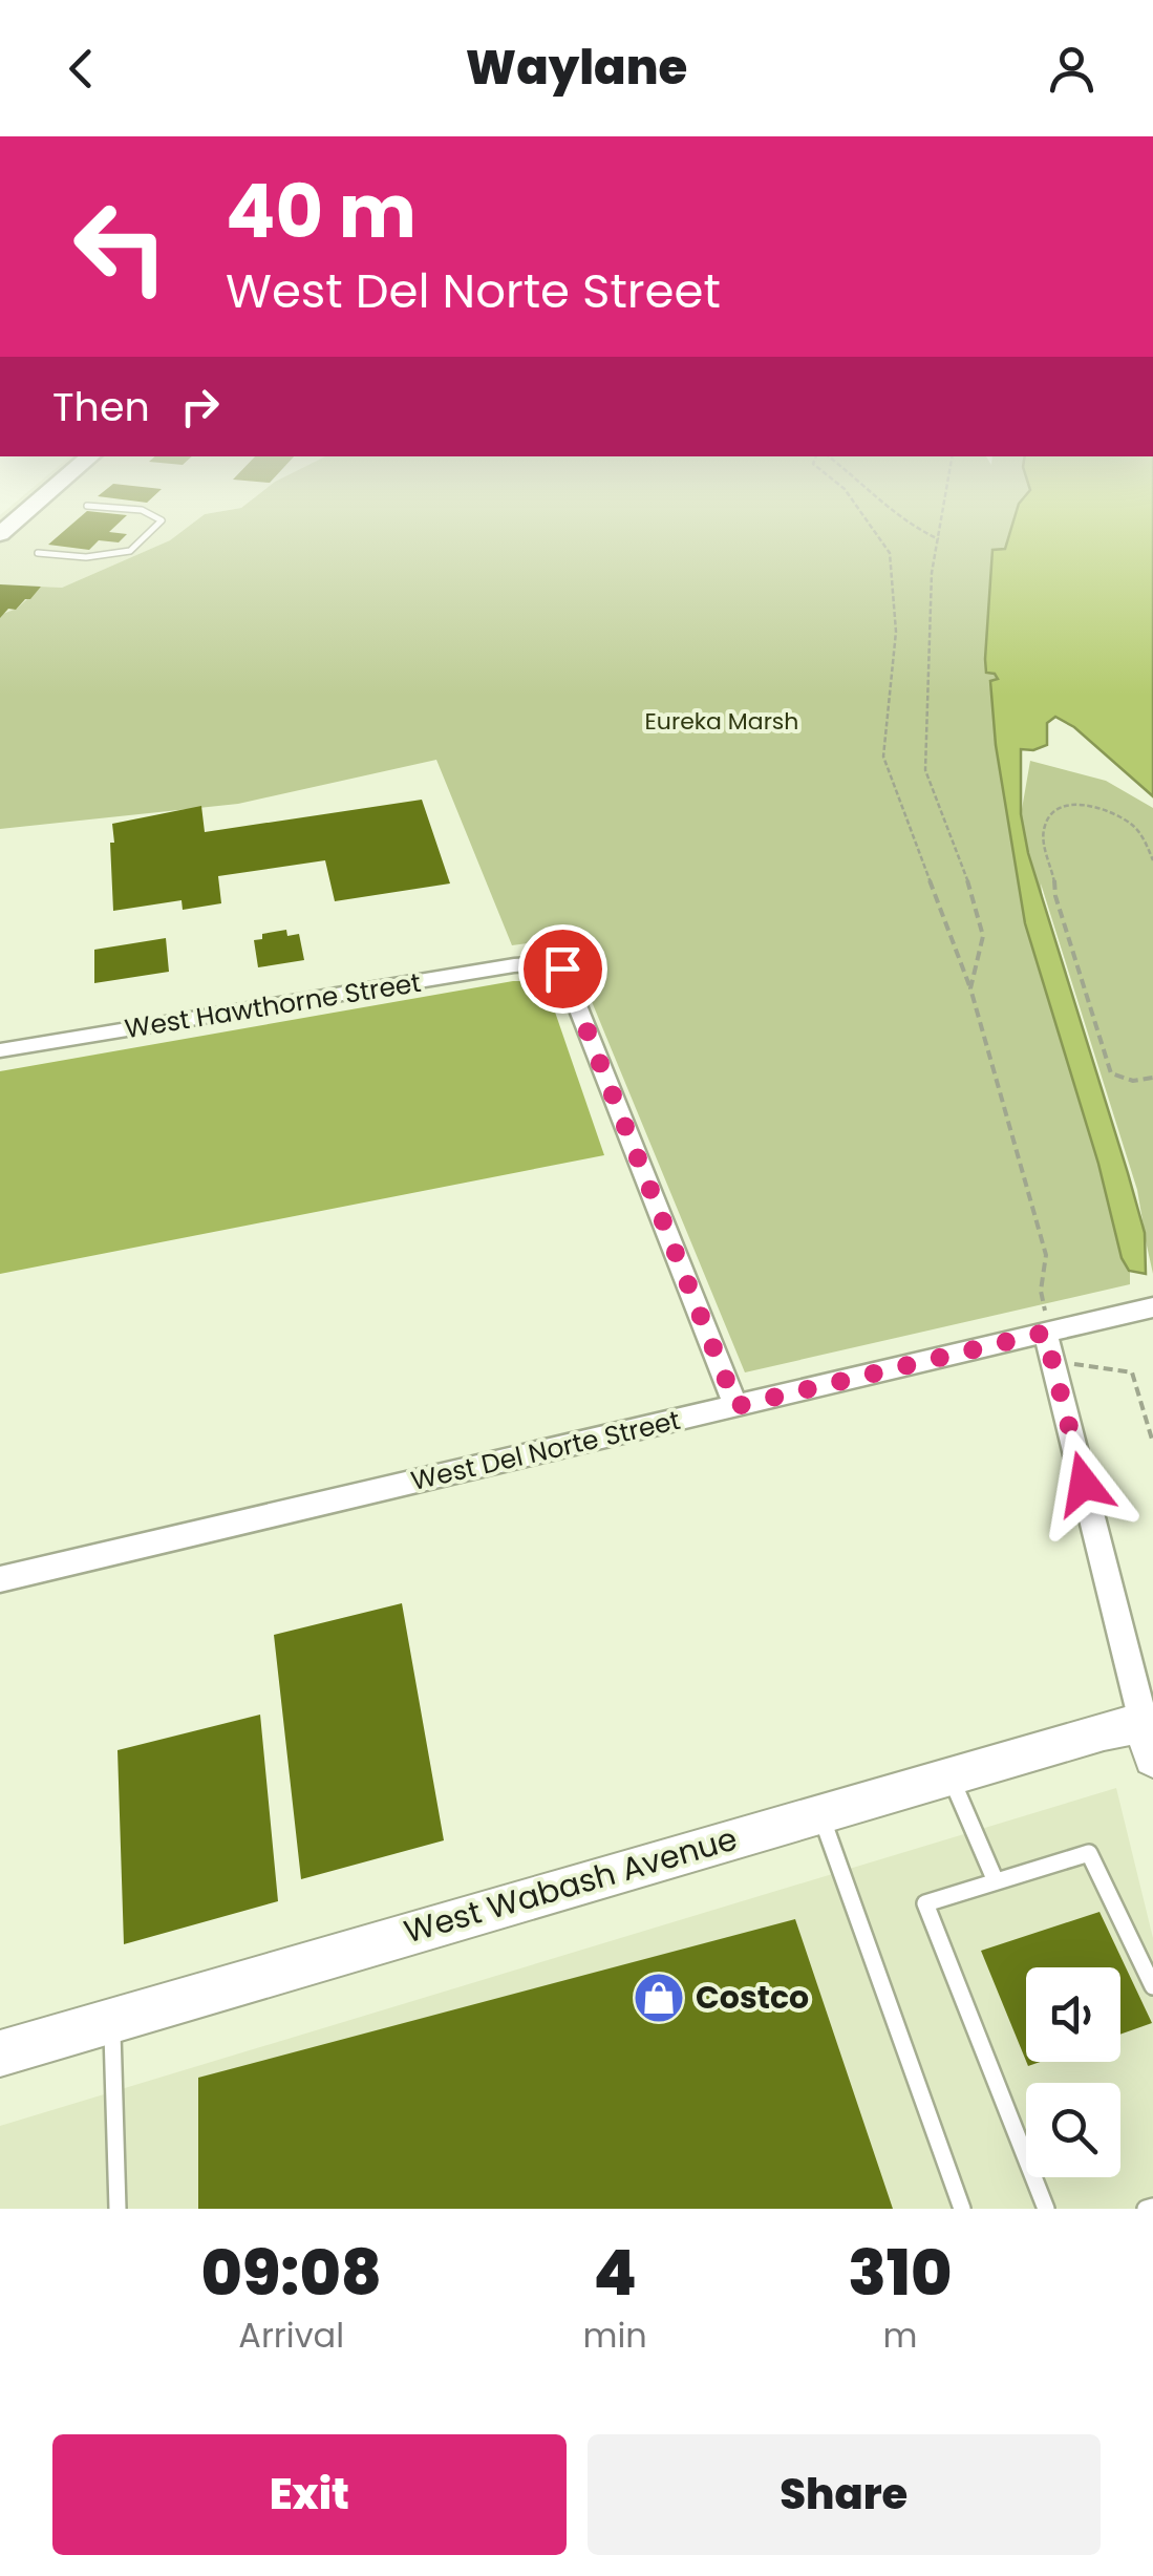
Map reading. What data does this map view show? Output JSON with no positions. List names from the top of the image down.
{
  "streets": {
    "street": ["West Hawthorne Street", "West Del Norte Street", "West Wabash Avenue"]
  },
  "crossings": [
    ["West Hawthorne Street", "West Del Norte Street"]
  ],
  "parks": ["Eureka Marsh"],
  "places": {
    "shop": ["Costco"]
  },
  "page": {
    "header": "Waylane",
    "turn": ["40 m", "West Del Norte Street"],
    "then": "Then",
    "eta": [
      "09:08",
      "Arrival",
      "4",
      "min",
      "310",
      "m"
    ],
    "buttons": ["Exit", "Share"]
  }
}
